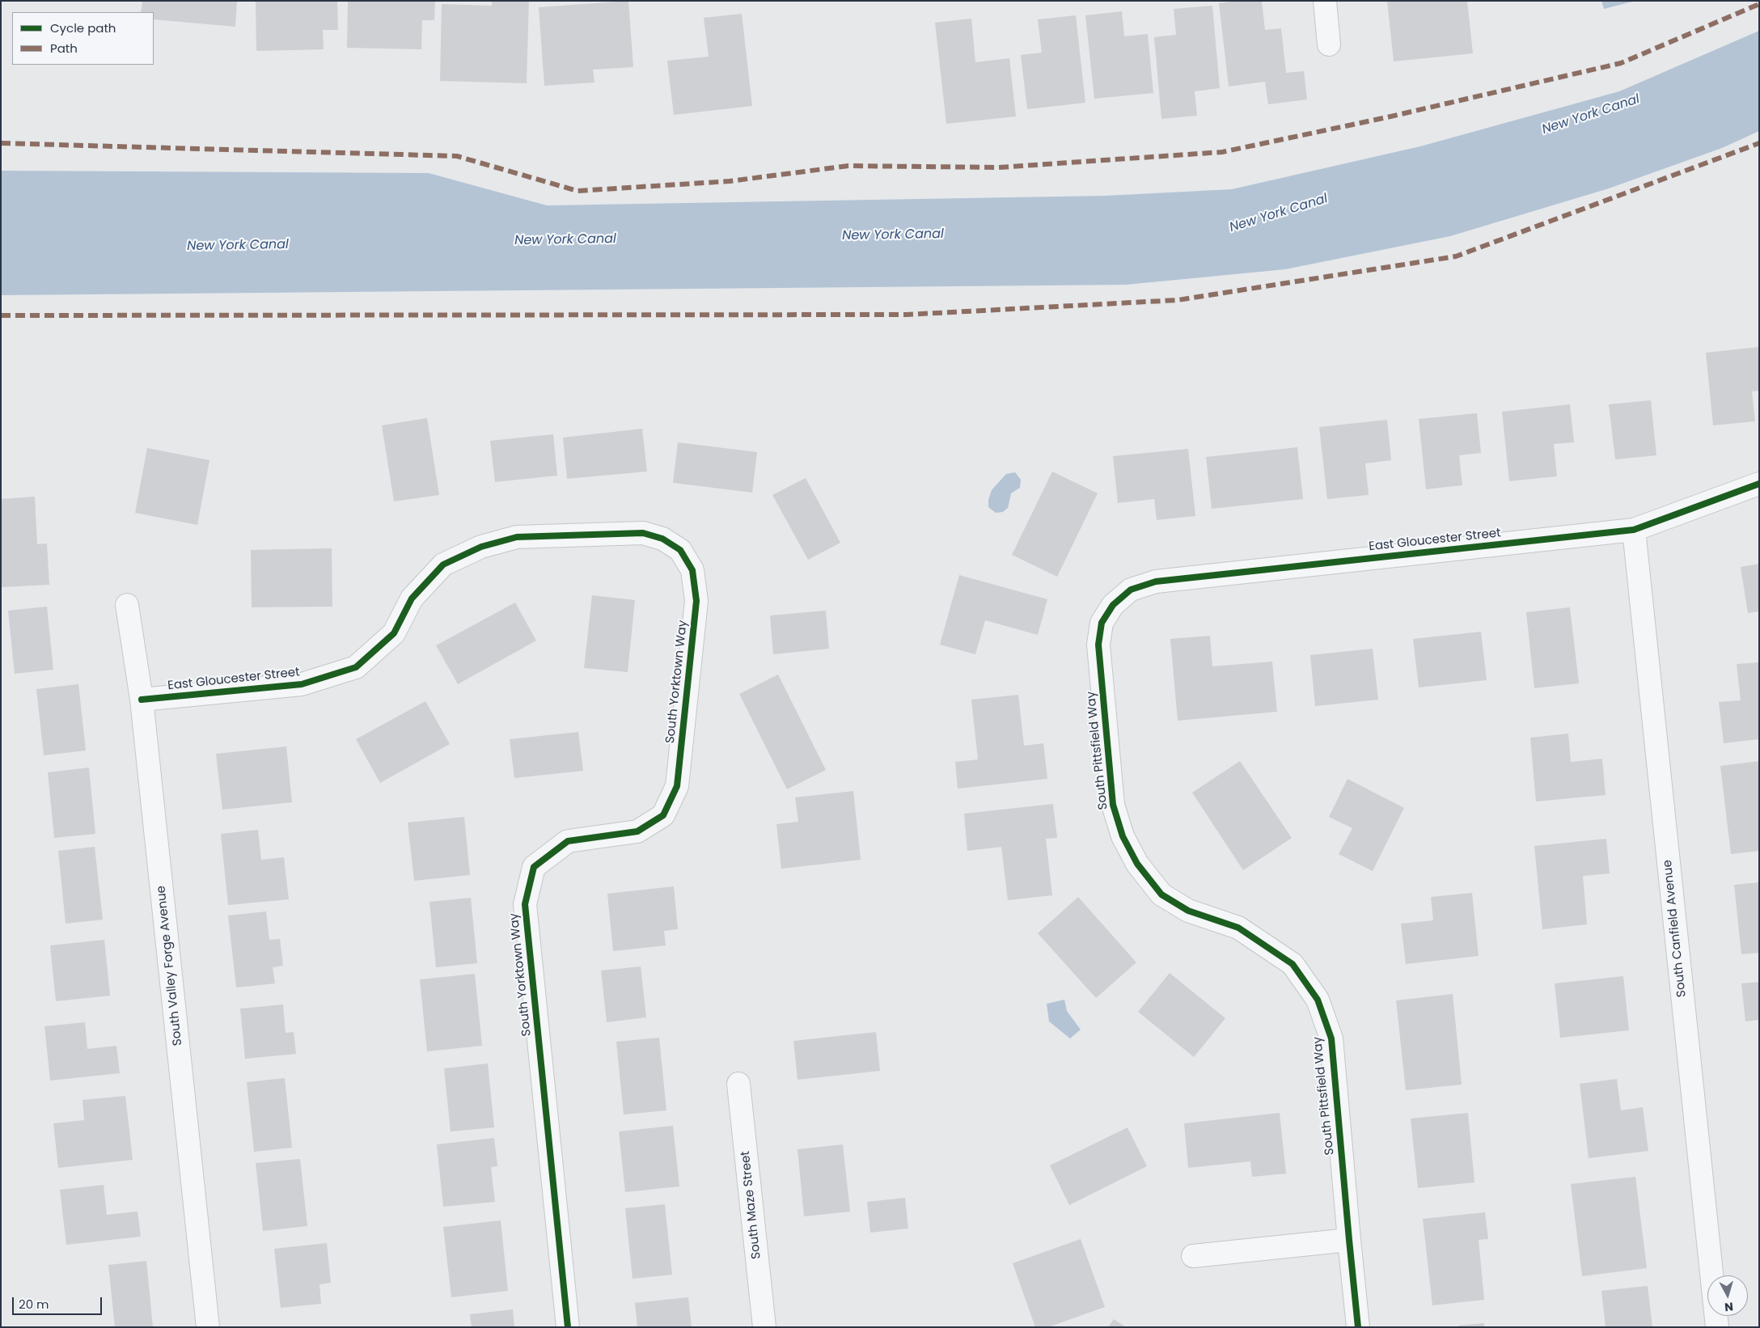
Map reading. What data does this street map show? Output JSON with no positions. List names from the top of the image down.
{
  "streets": {
    "street": [
      "East Gloucester Street",
      "South Yorktown Way",
      "South Pittsfield Way",
      "South Canfield Avenue",
      "South Valley Forge Avenue",
      "South Maze Street"
    ]
  },
  "crossings": [
    ["East Gloucester Street", "South Yorktown Way"],
    ["East Gloucester Street", "South Pittsfield Way"],
    ["East Gloucester Street", "South Canfield Avenue"],
    ["East Gloucester Street", "South Valley Forge Avenue"]
  ],
  "water": ["New York Canal"],
  "legend": ["Cycle path", "Path"],
  "scale_bar": "20 m",
  "north": "bottom"
}
